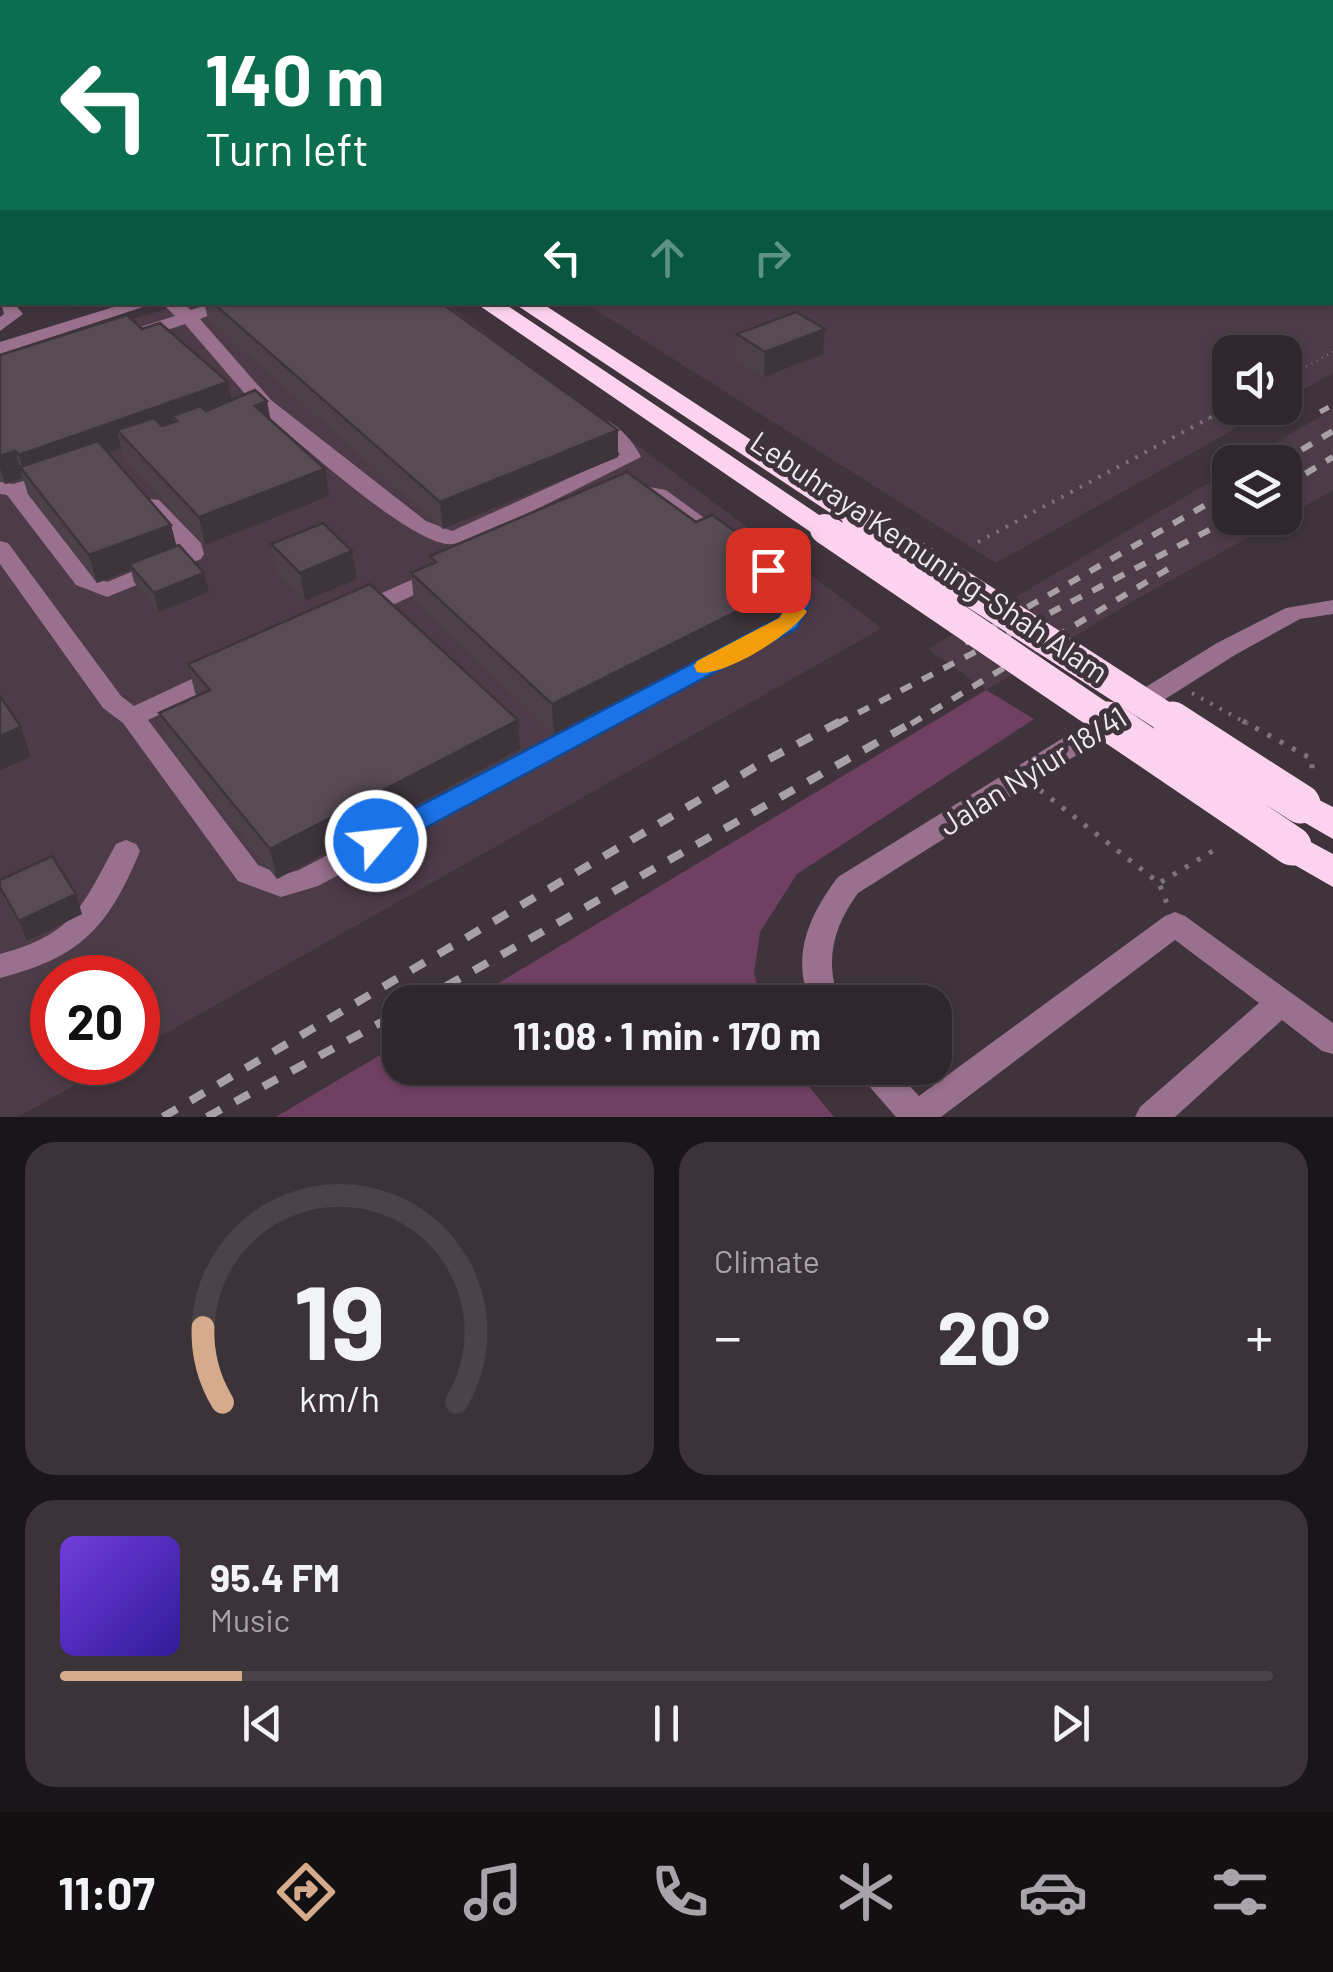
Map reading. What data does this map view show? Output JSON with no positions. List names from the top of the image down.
{
  "streets": {
    "highway": ["Lebuhraya Kemuning–Shah Alam"],
    "street": ["Jalan Nyiur 18/41"]
  },
  "page": {
    "turn": ["140 m", "Turn left"],
    "limit": "20",
    "trip": "11:08 · 1 min · 170 m",
    "tile": "Climate",
    "heat": ["−", "20°", "+"],
    "song": ["95.4 FM", "Music"],
    "tabs": "11:07",
    "gauge": ["19", "km/h"]
  }
}
